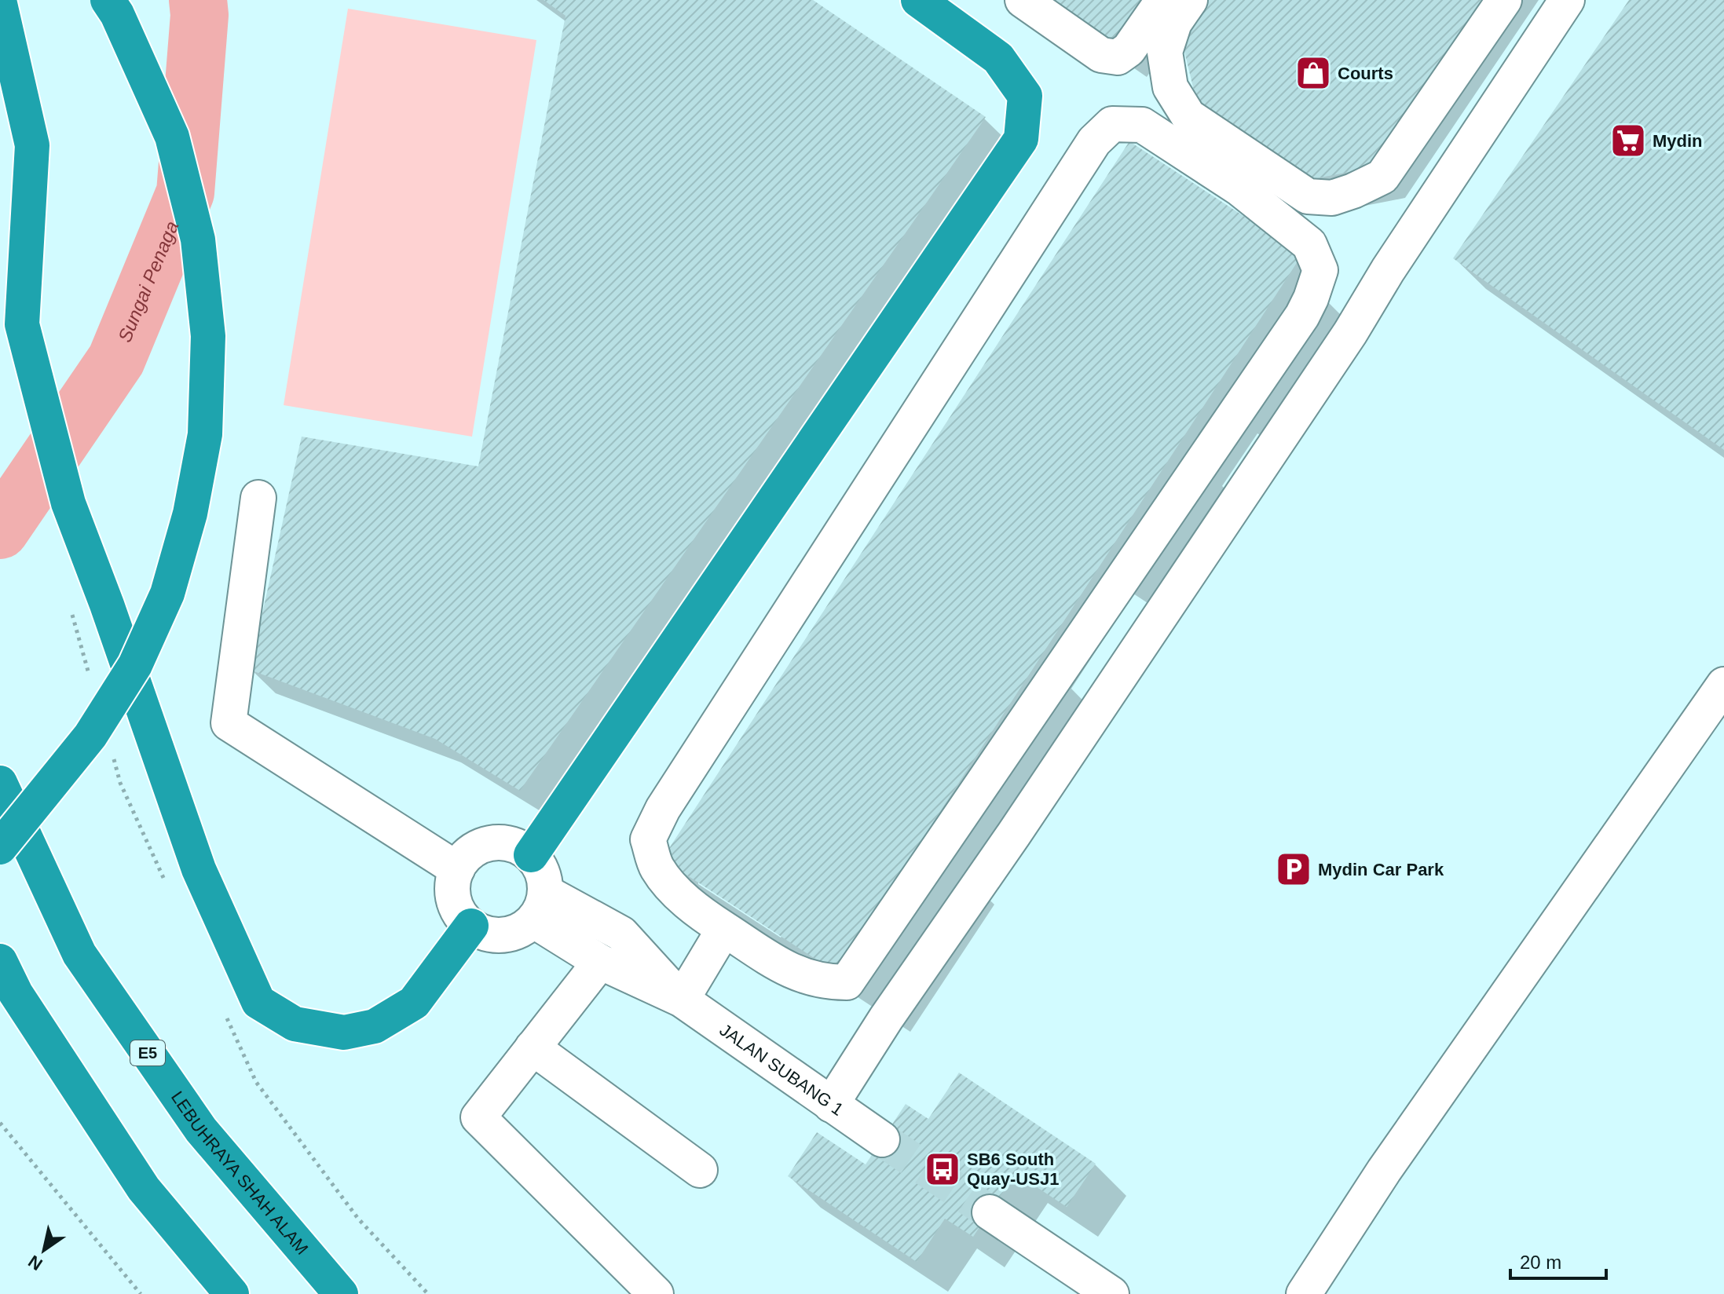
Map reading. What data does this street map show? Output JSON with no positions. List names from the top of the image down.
{
  "streets": {
    "highway": ["E5", "LEBUHRAYA SHAH ALAM"],
    "street": ["JALAN SUBANG 1"]
  },
  "water": ["Sungai Penaga"],
  "places": {
    "shop": ["Courts"],
    "supermarket": ["Mydin"],
    "parking": ["Mydin Car Park"],
    "bus stop": ["SB6 South Quay-USJ1"]
  },
  "scale_bar": "20 m",
  "north": "bottom left"
}
